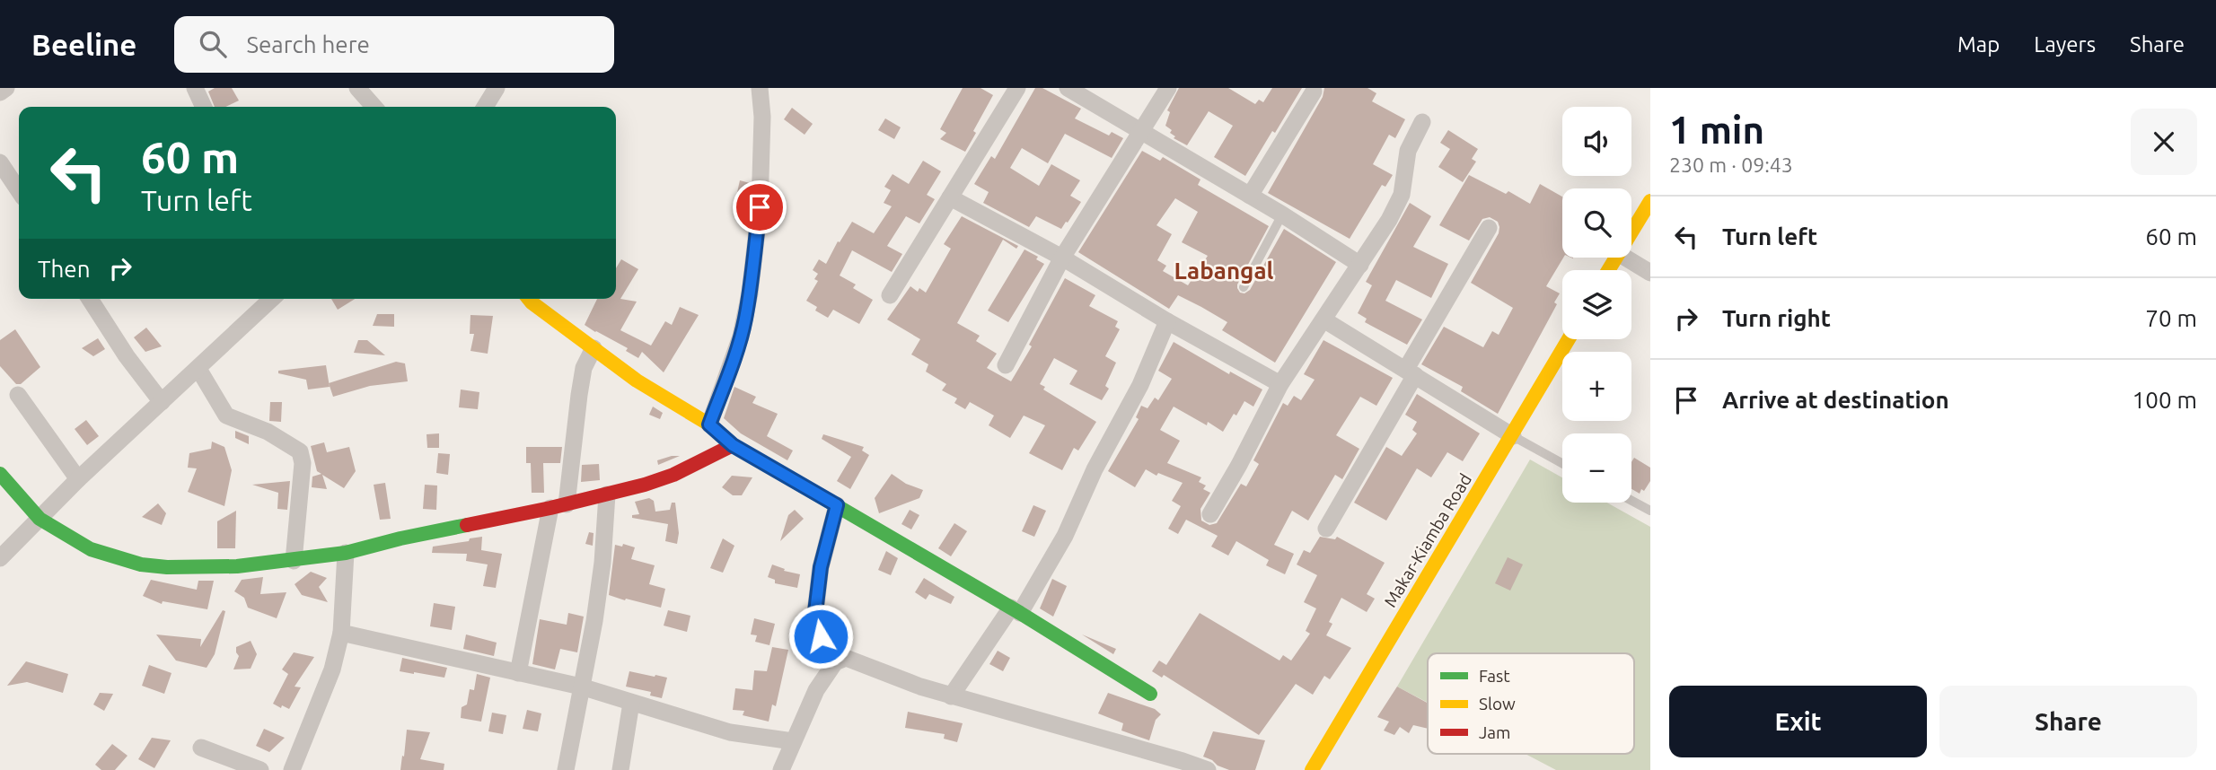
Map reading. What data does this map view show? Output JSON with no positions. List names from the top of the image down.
{
  "streets": {
    "street": ["Makar-Kiamba Road"]
  },
  "districts": ["Labangal"],
  "legend": ["Fast", "Slow", "Jam"],
  "page": {
    "header": "Beeline",
    "search": "Search here",
    "nav": ["Map", "Layers", "Share"],
    "heading": ["1 min", "230 m · 09:43"],
    "map_buttons": ["+", "−"],
    "turn": ["60 m", "Turn left"],
    "list": [
      {
        "name": "Turn left",
        "value": "60 m"
      },
      {
        "name": "Turn right",
        "value": "70 m"
      },
      {
        "name": "Arrive at destination",
        "value": "100 m"
      }
    ],
    "then": "Then",
    "buttons": ["Exit", "Share"]
  }
}
